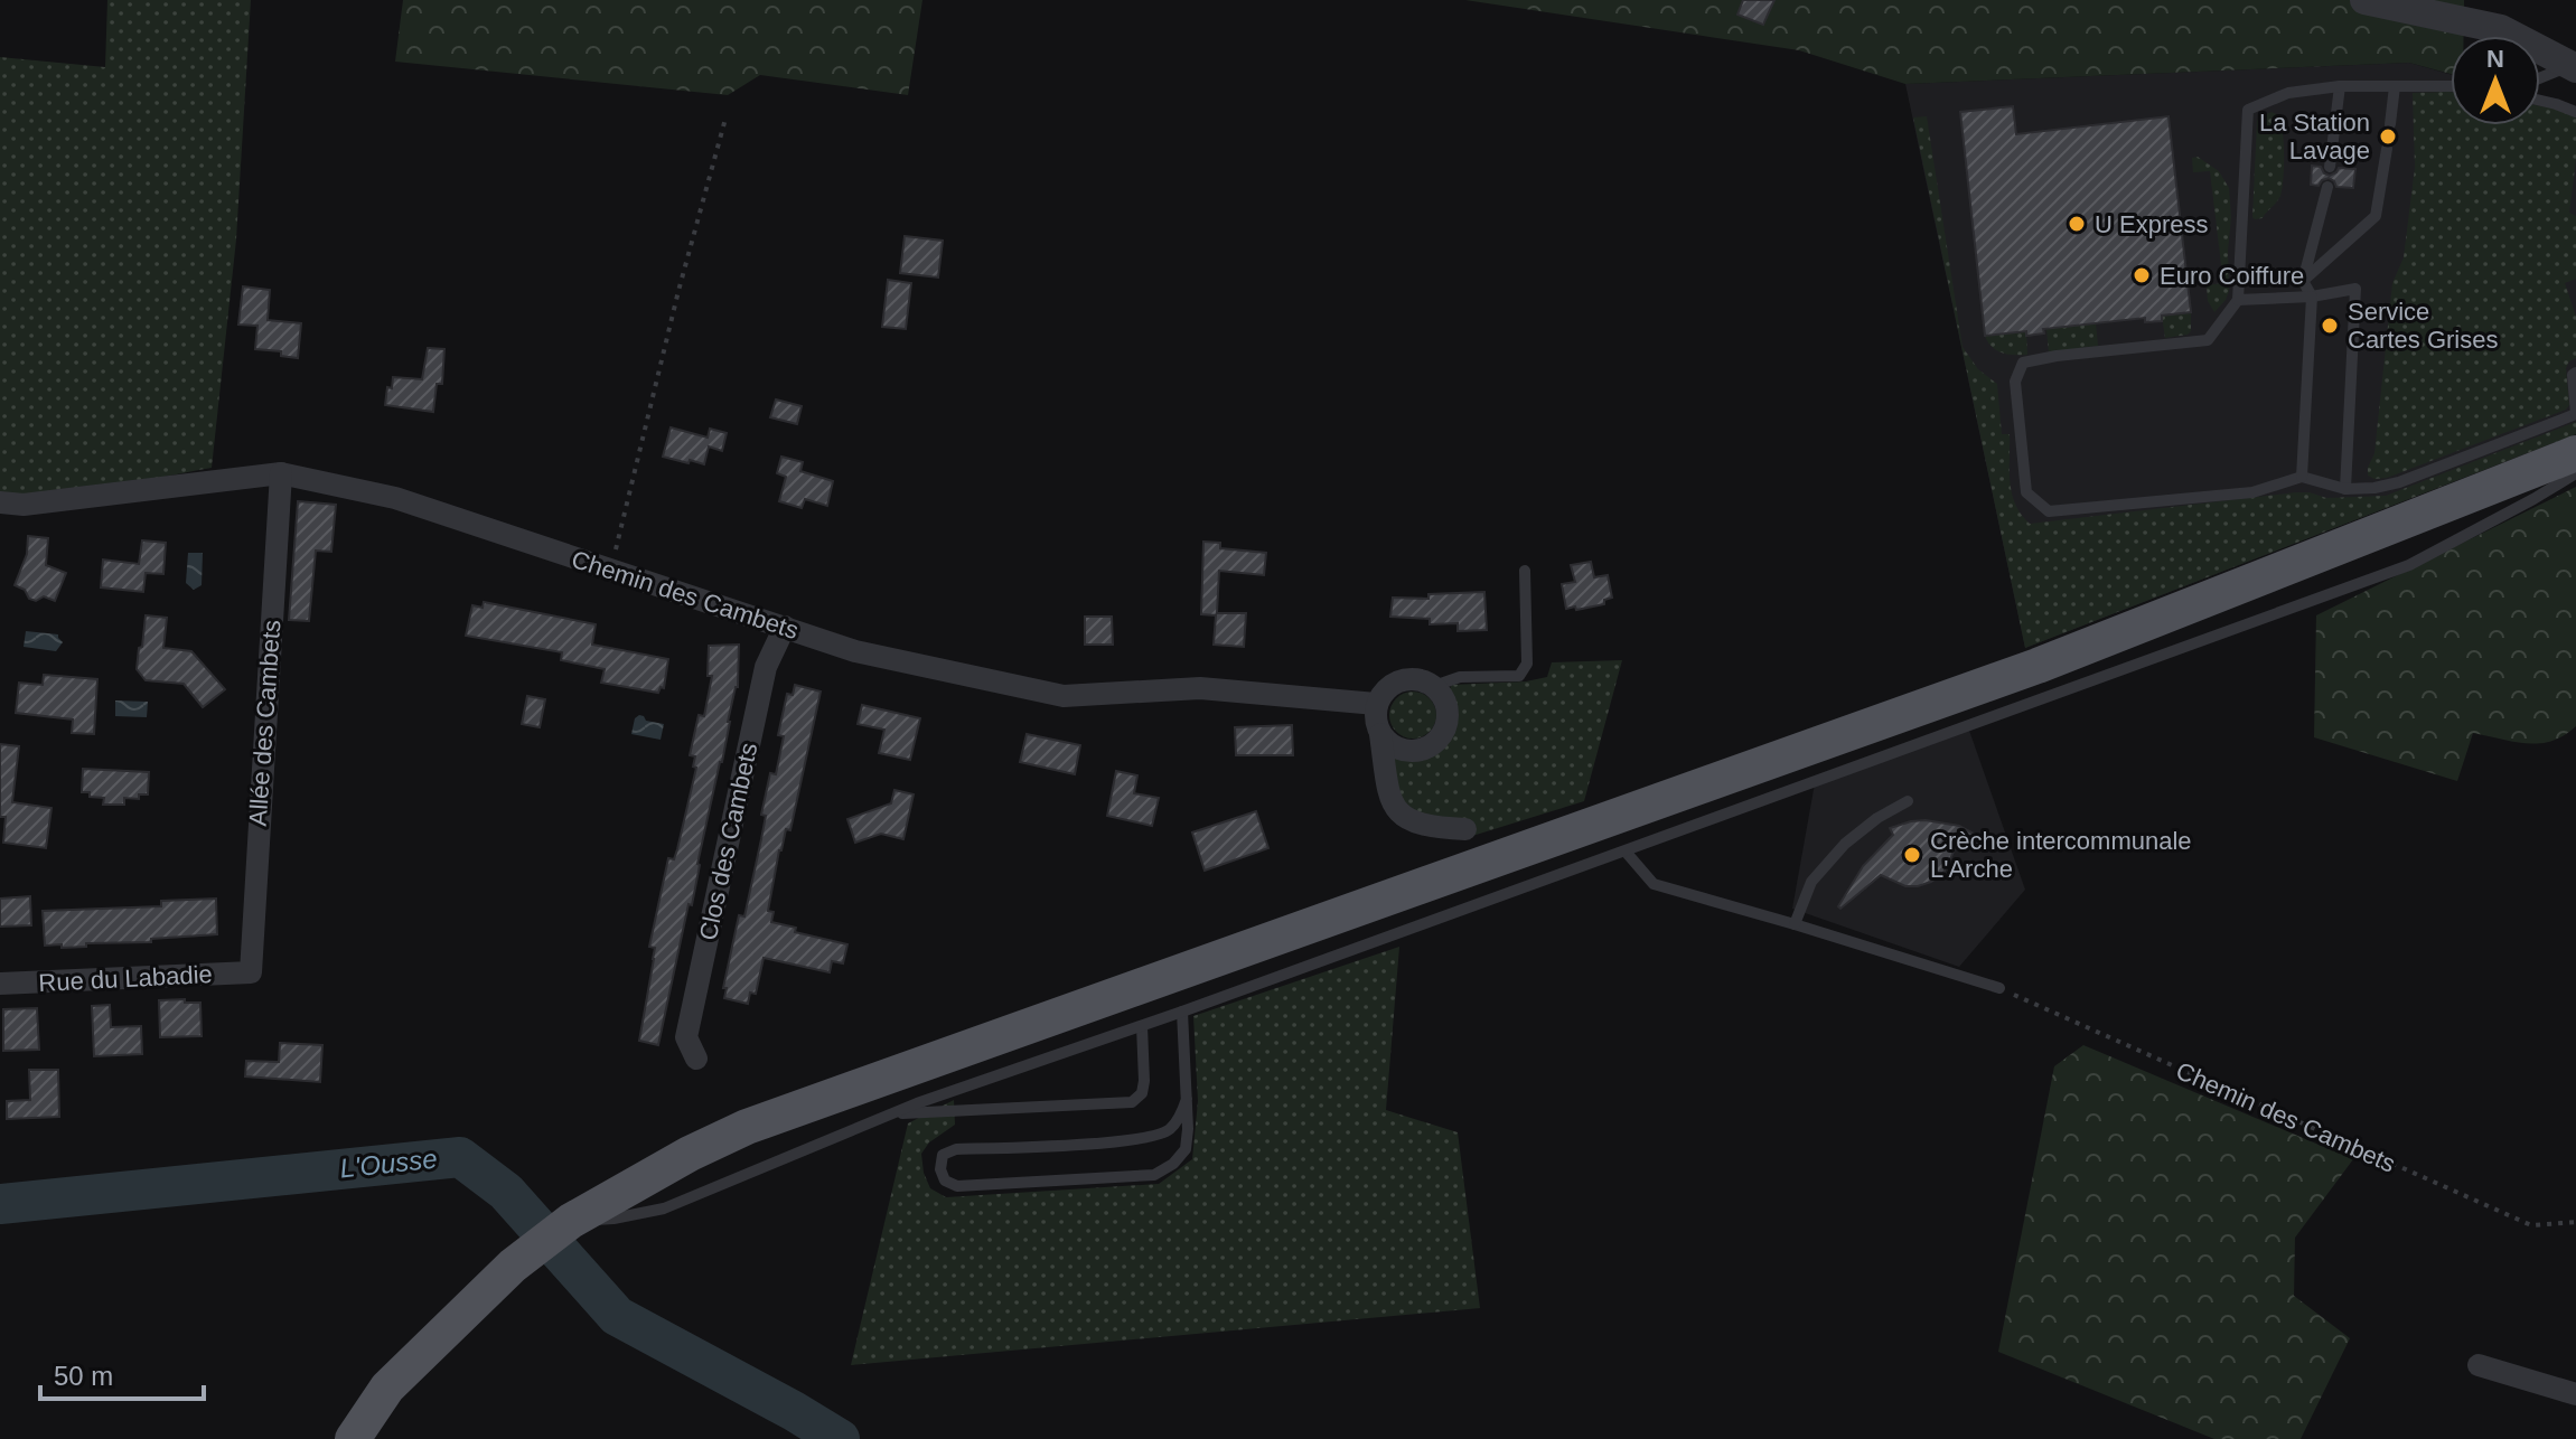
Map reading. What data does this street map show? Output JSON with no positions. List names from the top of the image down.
{
  "streets": {
    "street": [
      "Chemin des Cambets",
      "Allée des Cambets",
      "Clos des Cambets",
      "Rue du Labadie"
    ]
  },
  "crossings": [
    ["Chemin des Cambets", "Allée des Cambets"],
    ["Chemin des Cambets", "Clos des Cambets"],
    ["Allée des Cambets", "Rue du Labadie"]
  ],
  "water": ["L'Ousse"],
  "places": [
    "La Station Lavage",
    "U Express",
    "Euro Coiffure",
    "Service Cartes Grises",
    "Crèche intercommunale L'Arche"
  ],
  "scale_bar": "50 m",
  "north": "top"
}
